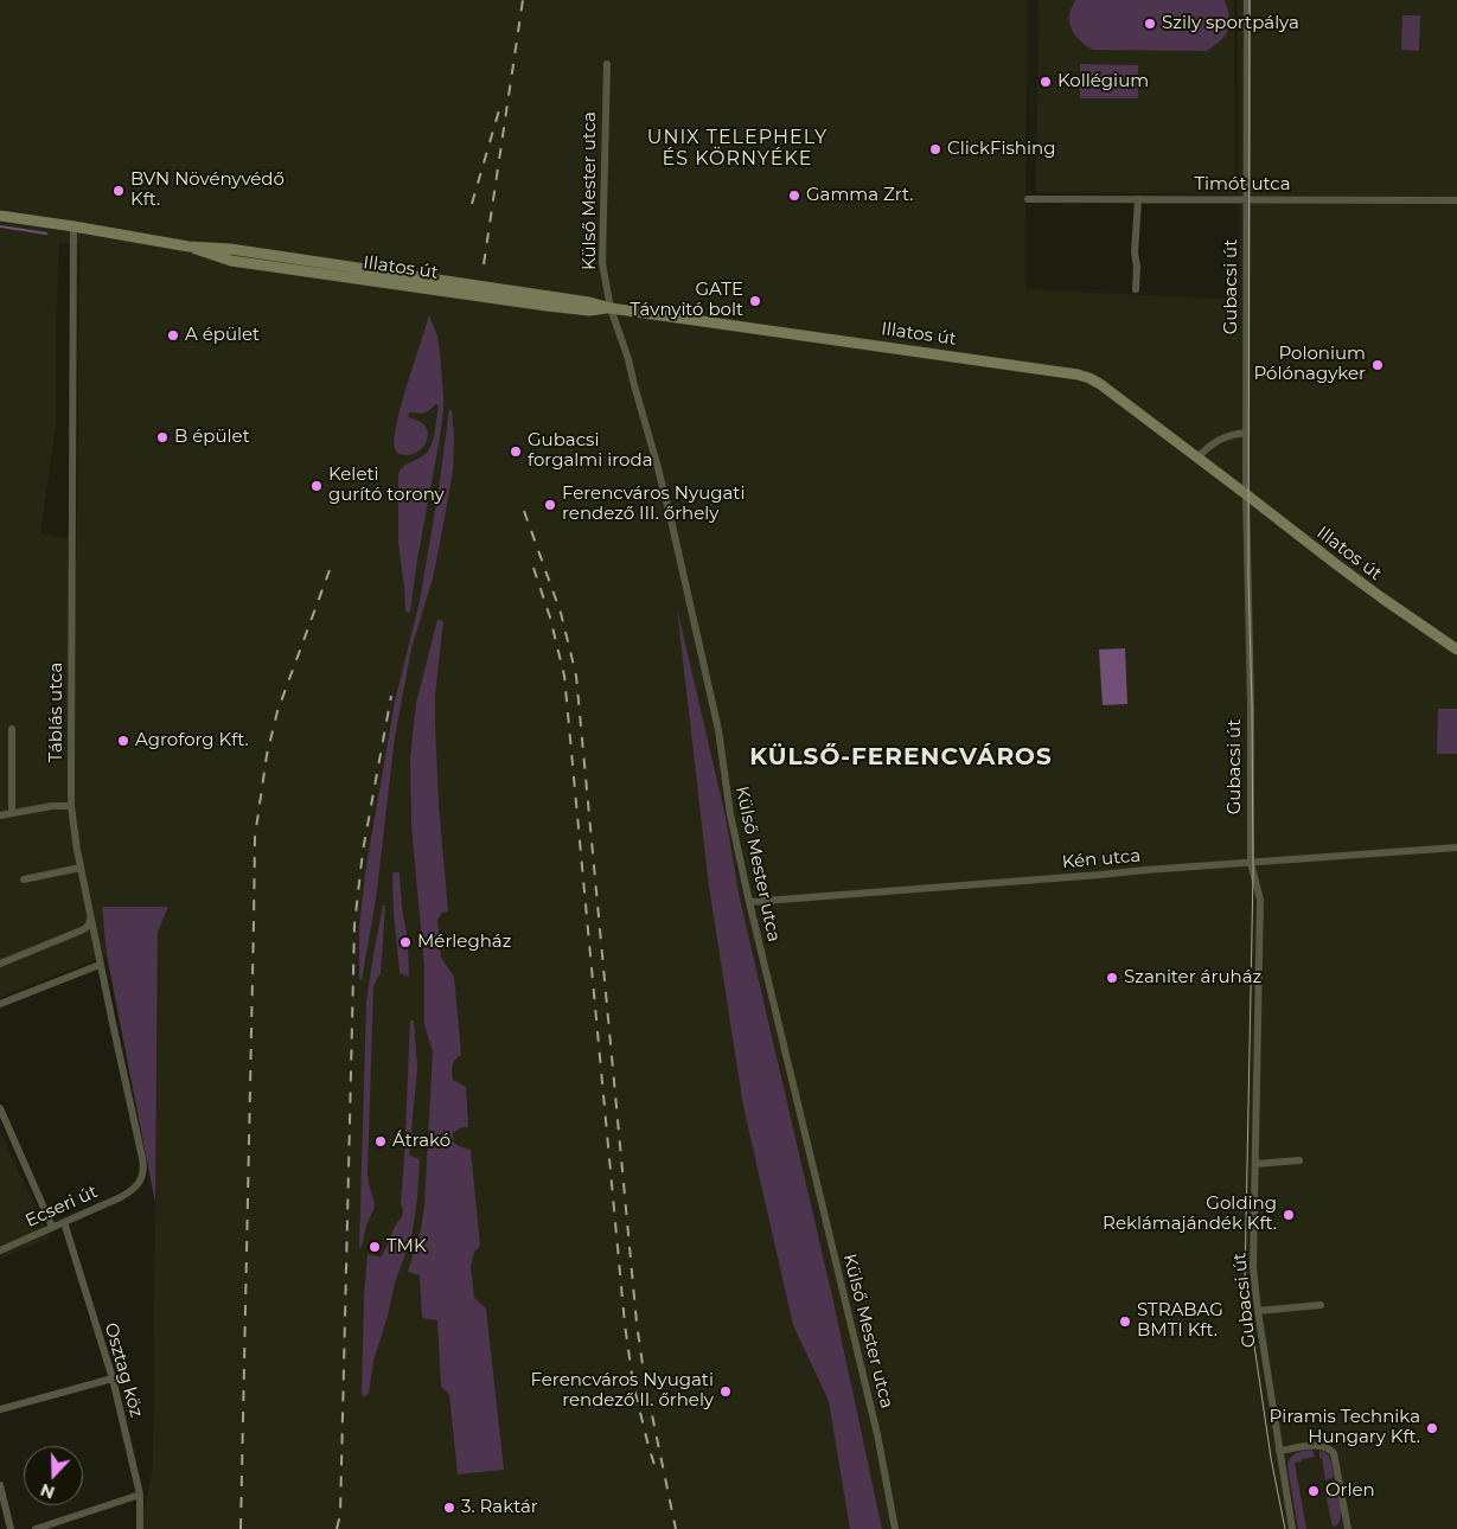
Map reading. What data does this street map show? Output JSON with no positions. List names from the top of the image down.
{
  "streets": {
    "street": [
      "Timót utca",
      "Külső Mester utca",
      "Illatos út",
      "Gubacsi út",
      "Táblás utca",
      "Kén utca",
      "Ecseri út",
      "Osztag köz"
    ]
  },
  "crossings": [
    ["Timót utca", "Gubacsi út"],
    ["Külső Mester utca", "Illatos út"],
    ["Külső Mester utca", "Kén utca"],
    ["Illatos út", "Gubacsi út"],
    ["Illatos út", "Táblás utca"],
    ["Gubacsi út", "Kén utca"],
    ["Táblás utca", "Ecseri út"],
    ["Ecseri út", "Osztag köz"]
  ],
  "districts": ["UNIX TELEPHELY ÉS KÖRNYÉKE", "KÜLSŐ-FERENCVÁROS"],
  "places": [
    "Szily sportpálya",
    "Kollégium",
    "ClickFishing",
    "BVN Növényvédő Kft.",
    "Gamma Zrt.",
    "GATE Távnyitó bolt",
    "A épület",
    "Polonium Pólónagyker",
    "B épület",
    "Gubacsi forgalmi iroda",
    "Keleti gurító torony",
    "Ferencváros Nyugati rendező III. őrhely",
    "Agroforg Kft.",
    "Mérlegház",
    "Szaniter áruház",
    "Átrakó",
    "Golding Reklámajándék Kft.",
    "TMK",
    "STRABAG BMTI Kft.",
    "Ferencváros Nyugati rendező II. őrhely",
    "Piramis Technika Hungary Kft.",
    "Orlen",
    "3. Raktár"
  ],
  "north": "bottom"
}
